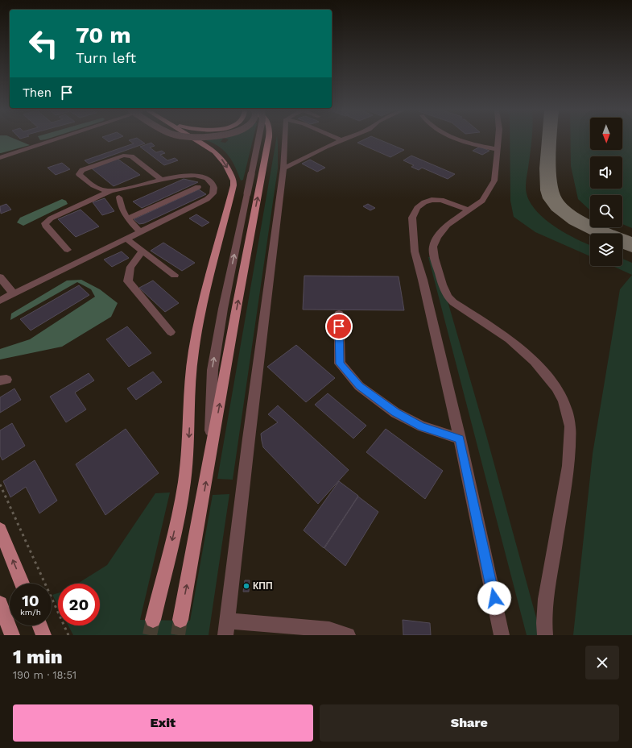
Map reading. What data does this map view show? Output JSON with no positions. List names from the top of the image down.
{
  "places": ["КПП"],
  "north": "bottom",
  "page": {
    "turn": ["70 m", "Turn left"],
    "then": "Then",
    "speed": "10 km/h",
    "limit": "20",
    "heading": ["1 min", "190 m · 18:51"],
    "buttons": ["Exit", "Share"]
  }
}
